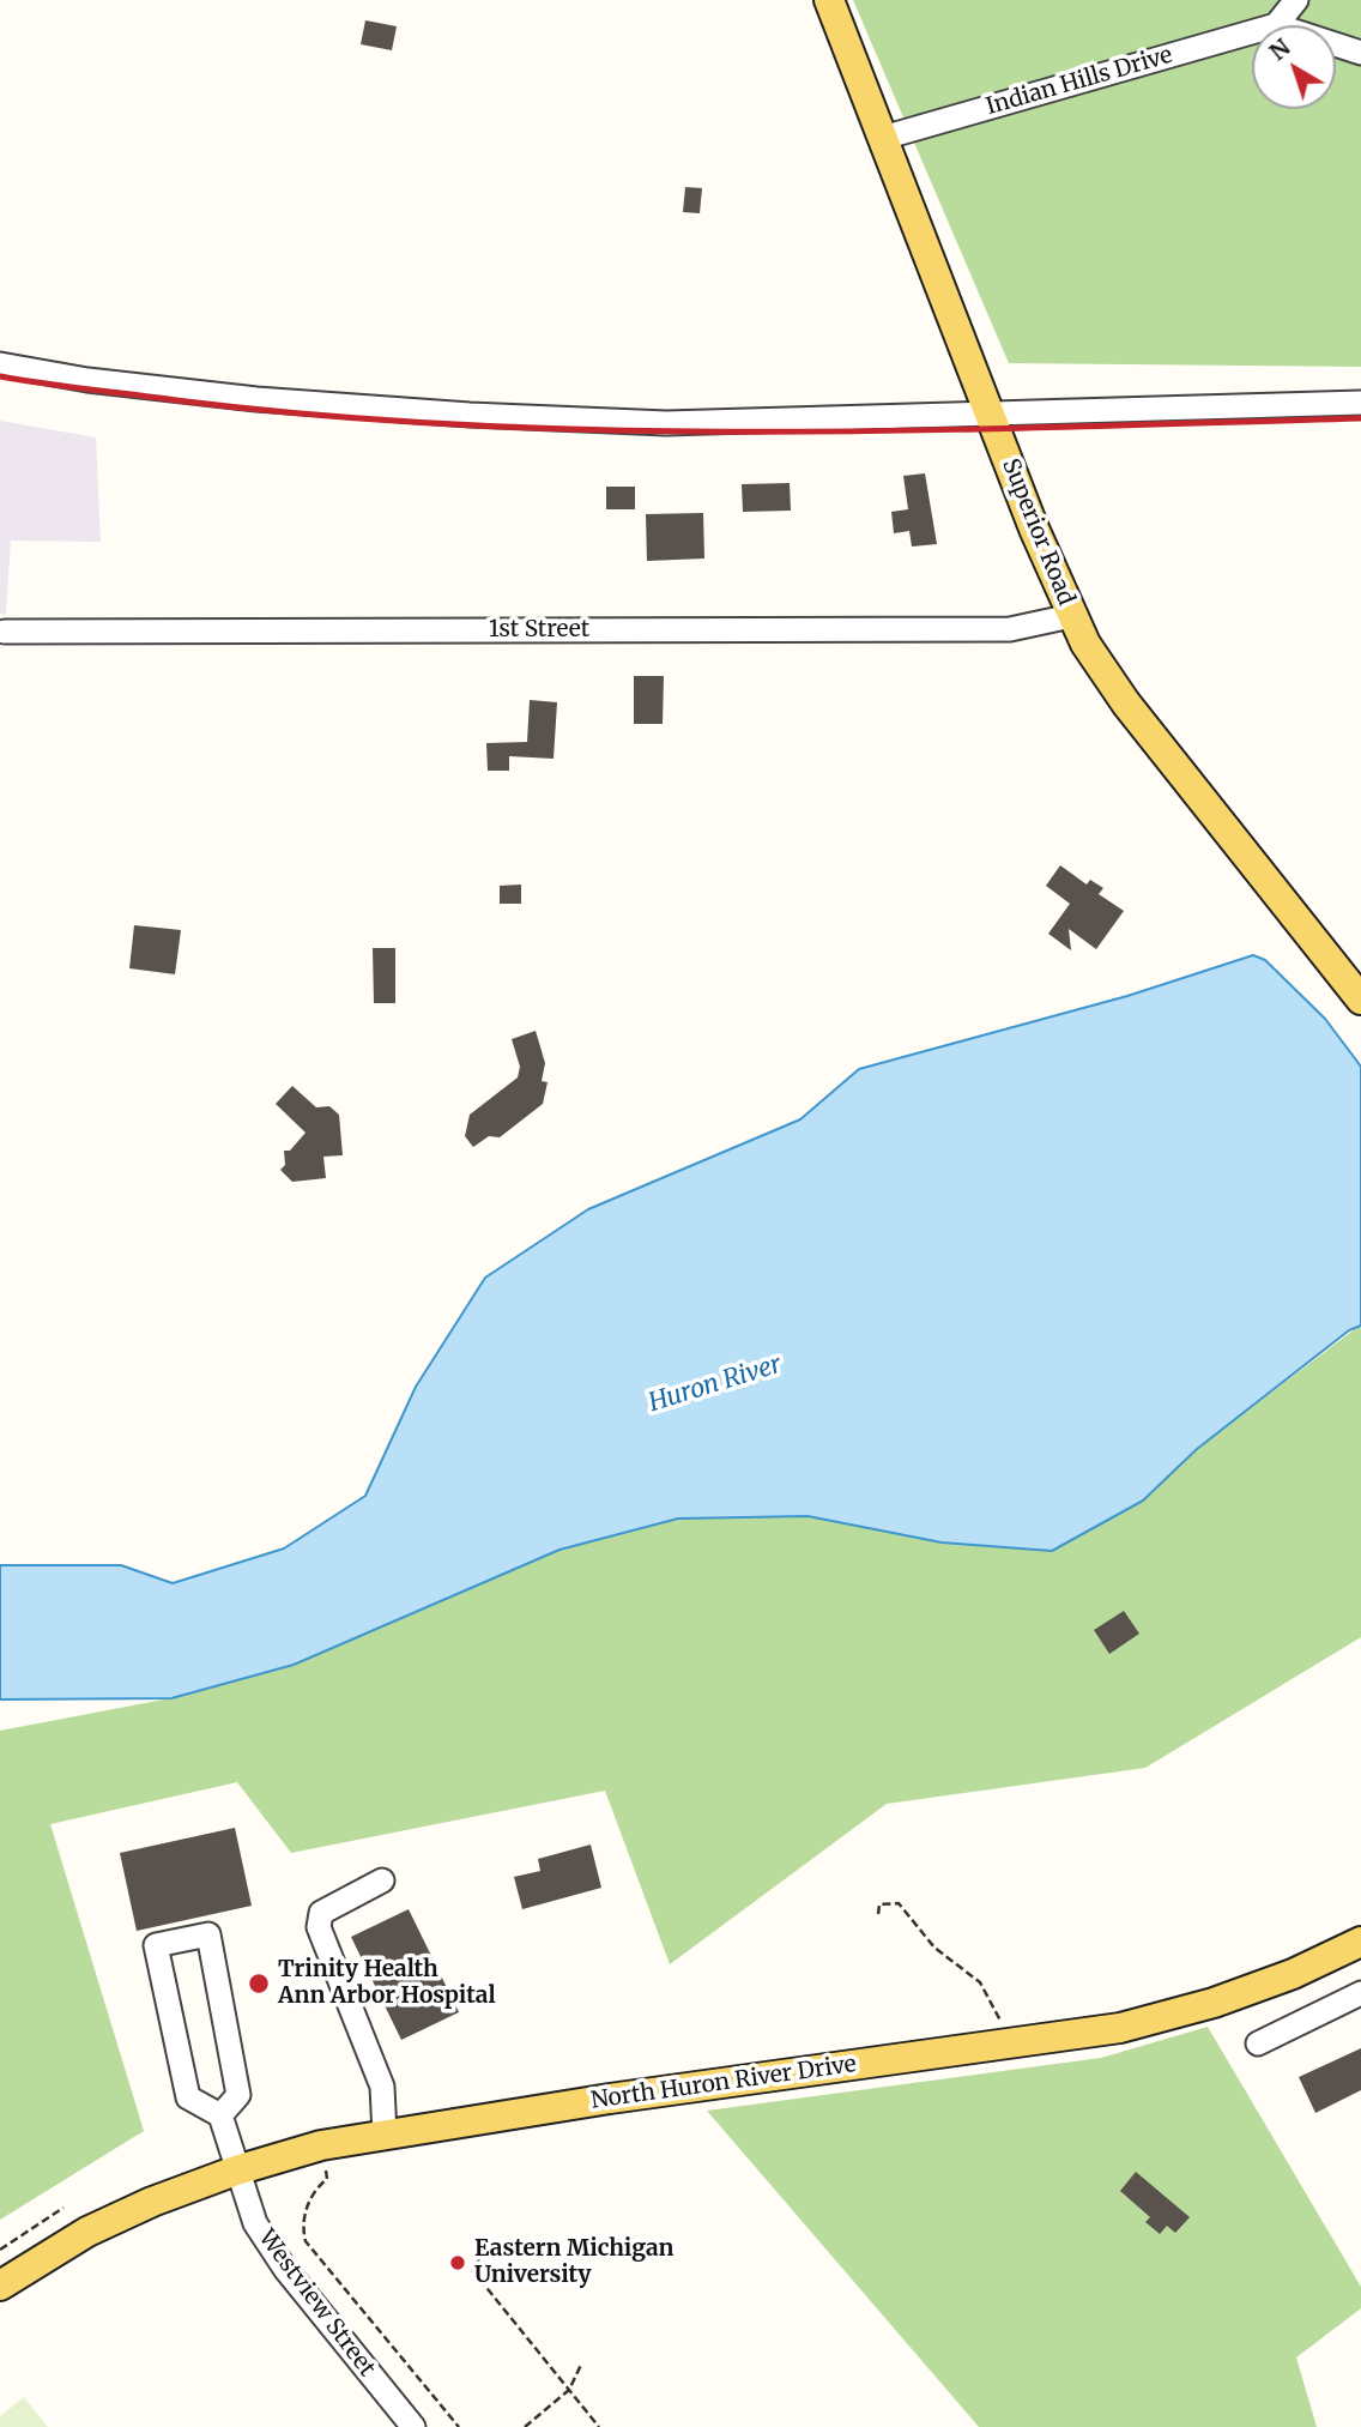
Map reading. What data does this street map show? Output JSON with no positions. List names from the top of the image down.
{
  "streets": {
    "main road": ["Superior Road", "North Huron River Drive"],
    "street": ["Indian Hills Drive", "1st Street", "Westview Street"]
  },
  "crossings": [
    ["Indian Hills Drive", "Superior Road"],
    ["Superior Road", "1st Street"],
    ["North Huron River Drive", "Westview Street"]
  ],
  "water": ["Huron River"],
  "places": ["Trinity Health Ann Arbor Hospital", "Eastern Michigan University"],
  "north": "top left"
}
